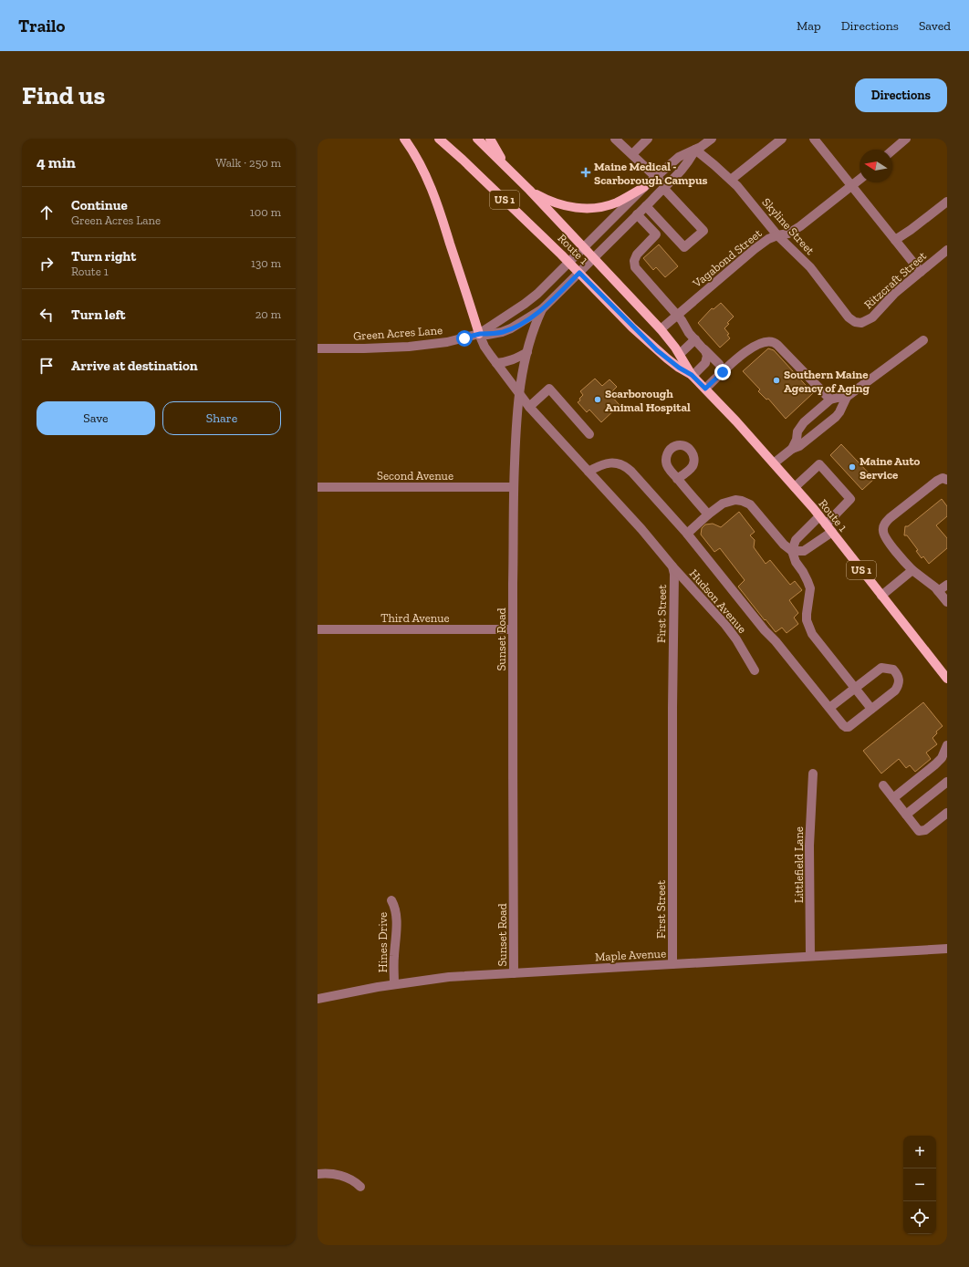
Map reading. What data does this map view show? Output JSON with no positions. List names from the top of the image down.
{
  "streets": {
    "main road": ["US 1", "Route 1"],
    "street": [
      "Skyline Street",
      "Vagabond Street",
      "Ritzcraft Street",
      "Green Acres Lane",
      "Second Avenue",
      "Hudson Avenue",
      "First Street",
      "Third Avenue",
      "Sunset Road",
      "Littlefield Lane",
      "Hines Drive",
      "Maple Avenue"
    ]
  },
  "crossings": [
    ["Skyline Street", "Vagabond Street"],
    ["Skyline Street", "Ritzcraft Street"],
    ["Skyline Street", "Green Acres Lane"],
    ["Route 1", "Vagabond Street"],
    ["Route 1", "Green Acres Lane"],
    ["Green Acres Lane", "Sunset Road"],
    ["Second Avenue", "Sunset Road"],
    ["Hudson Avenue", "First Street"],
    ["First Street", "Maple Avenue"],
    ["Third Avenue", "Sunset Road"],
    ["Sunset Road", "Maple Avenue"],
    ["Littlefield Lane", "Maple Avenue"],
    ["Hines Drive", "Maple Avenue"]
  ],
  "places": {
    "health": ["Maine Medical - Scarborough Campus"],
    "other": ["Southern Maine Agency of Aging", "Scarborough Animal Hospital", "Maine Auto Service"]
  },
  "north": "left",
  "page": {
    "header": "Trailo",
    "nav": ["Map", "Directions", "Saved"],
    "buttons": [
      "Directions",
      ["Save", "Share"]
    ],
    "title": "Find us",
    "heading": ["4 min", "Walk · 250 m"],
    "list": [
      ["Continue", "Green Acres Lane", "100 m"],
      ["Turn right", "Route 1", "130 m"],
      ["Turn left", "20 m"],
      "Arrive at destination"
    ],
    "map_buttons": ["+", "−"]
  }
}
